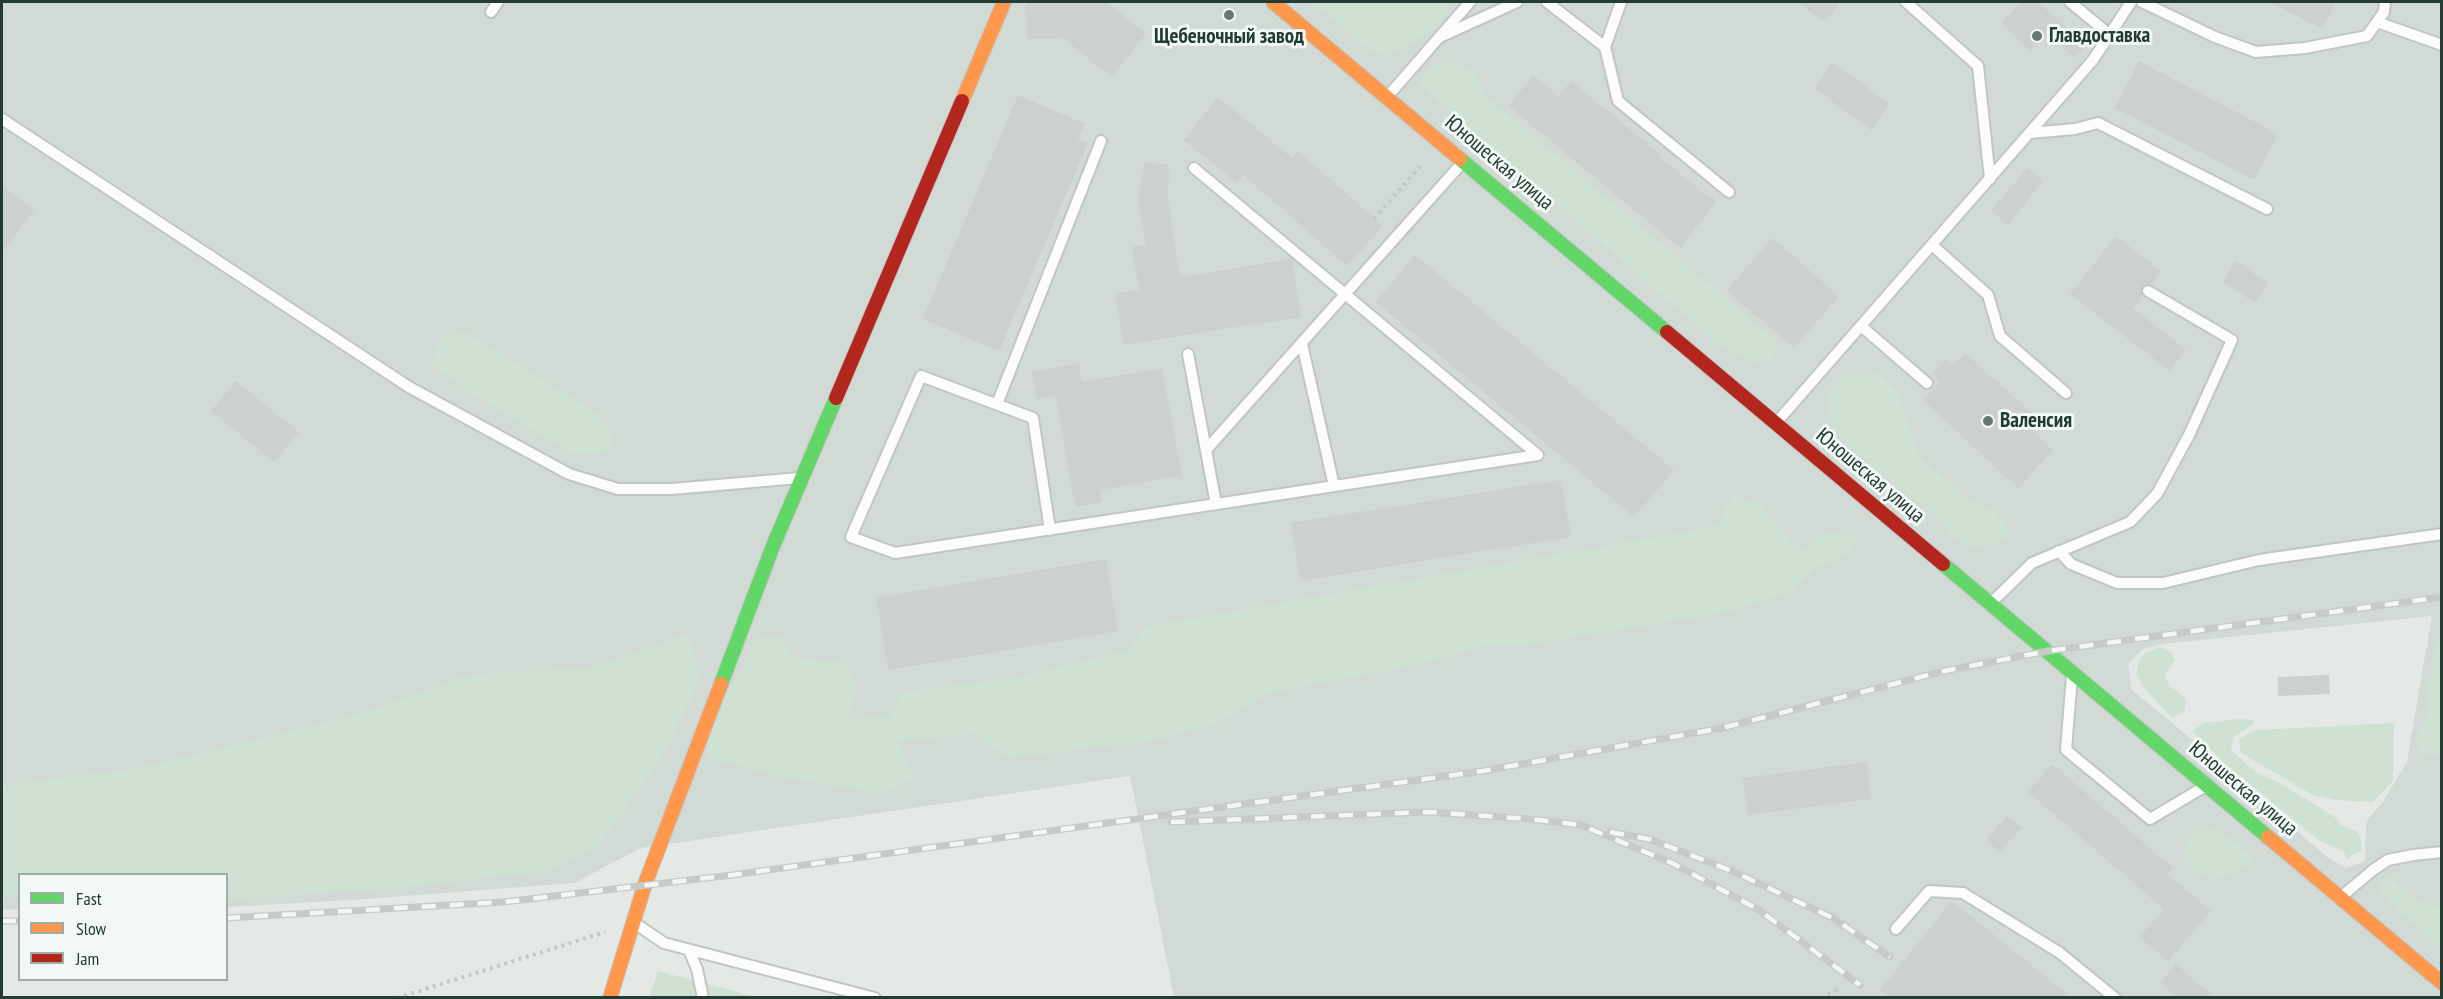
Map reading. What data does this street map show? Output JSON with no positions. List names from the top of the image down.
{
  "streets": {
    "street": ["Юношеская улица"]
  },
  "places": ["Щебеночный завод", "Главдоставка", "Валенсия"],
  "legend": ["Fast", "Slow", "Jam"]
}
